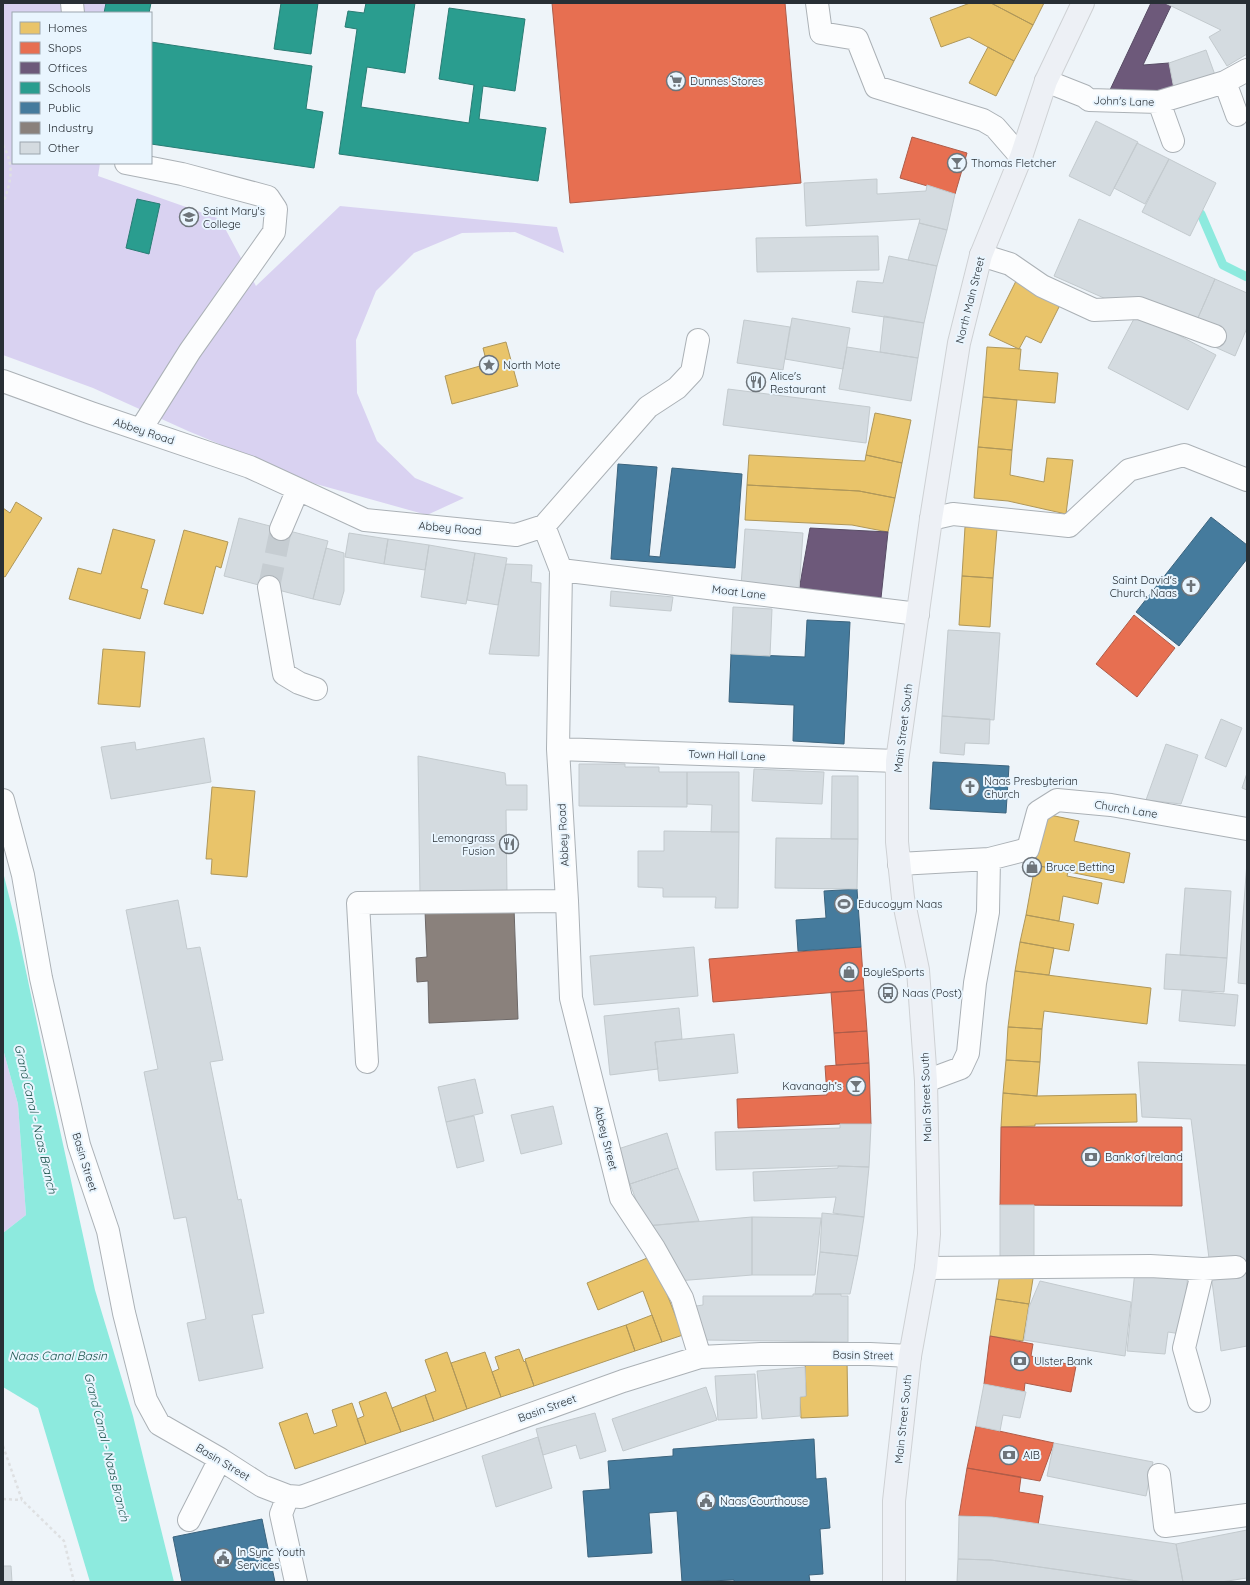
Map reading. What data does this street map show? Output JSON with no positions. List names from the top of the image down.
{
  "streets": {
    "main road": ["North Main Street", "Main Street South"],
    "street": [
      "John's Lane",
      "Abbey Road",
      "Moat Lane",
      "Town Hall Lane",
      "Church Lane",
      "Abbey Street",
      "Basin Street"
    ]
  },
  "crossings": [
    ["John's Lane", "North Main Street"],
    ["North Main Street", "Moat Lane"],
    ["North Main Street", "Main Street South"],
    ["Abbey Road", "Moat Lane"],
    ["Abbey Road", "Town Hall Lane"],
    ["Abbey Road", "Abbey Street"],
    ["Moat Lane", "Main Street South"],
    ["Main Street South", "Town Hall Lane"],
    ["Main Street South", "Basin Street"],
    ["Abbey Street", "Basin Street"]
  ],
  "water": ["Grand Canal - Naas Branch", "Naas Canal Basin"],
  "places": {
    "supermarket": ["Dunnes Stores"],
    "bar": ["Thomas Fletcher", "Kavanagh’s"],
    "school or university": ["Saint Mary's College"],
    "place": ["North Mote"],
    "restaurant": ["Alice's Restaurant", "Lemongrass Fusion"],
    "church": ["Saint David's Church, Naas", "Naas Presbyterian Church"],
    "shop": ["Bruce Betting", "BoyleSports"],
    "sports": ["Educogym Naas"],
    "bus stop": ["Naas (Post)"],
    "bank": ["Bank of Ireland", "Ulster Bank", "AIB"],
    "public building": ["Naas Courthouse", "In Sync Youth Services"]
  },
  "legend": [
    "Homes",
    "Shops",
    "Offices",
    "Schools",
    "Public",
    "Industry",
    "Other"
  ]
}
